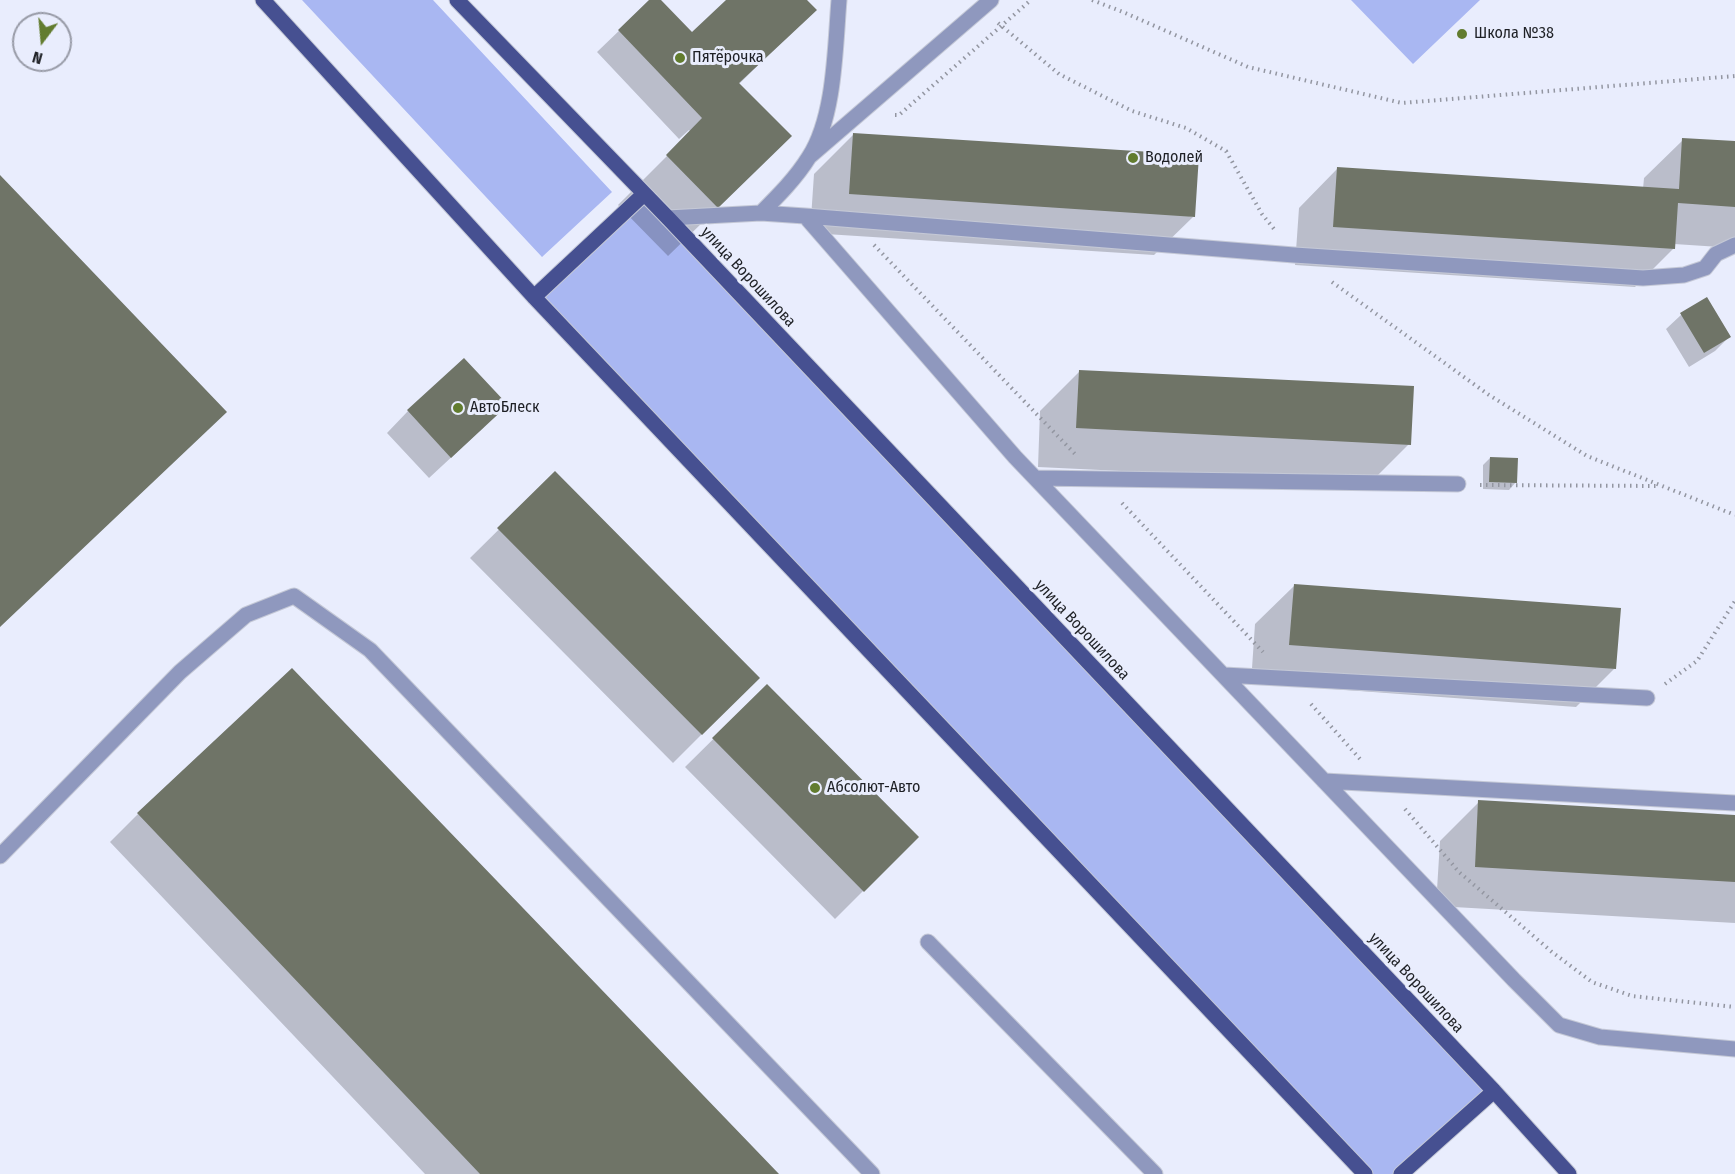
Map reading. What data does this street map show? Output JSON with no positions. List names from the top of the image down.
{
  "streets": {
    "main road": ["улица Ворошилова"]
  },
  "places": [
    "Школа №38",
    "Пятёрочка",
    "Водолей",
    "АвтоБлеск",
    "Абсолют-Авто"
  ],
  "north": "bottom"
}
